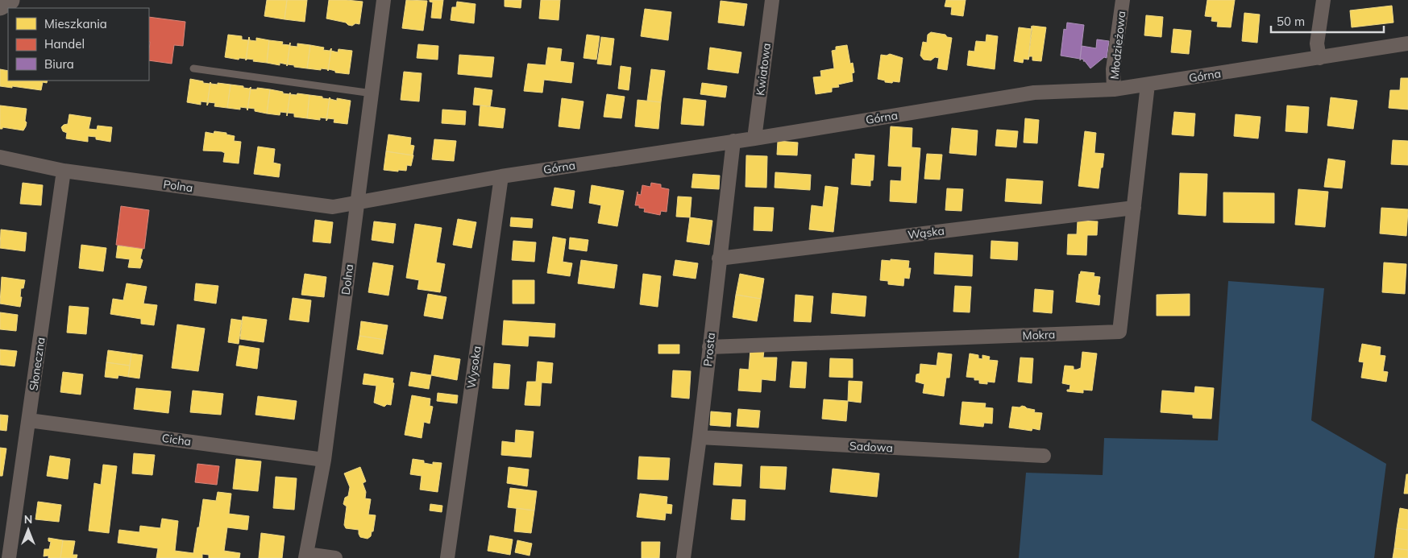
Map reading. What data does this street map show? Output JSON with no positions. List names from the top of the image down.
{
  "streets": {
    "street": [
      "Młodzieżowa",
      "Kwiatowa",
      "Górna",
      "Polna",
      "Wąska",
      "Dolna",
      "Mokra",
      "Prosta",
      "Słoneczna",
      "Wysoka",
      "Cicha",
      "Sadowa"
    ]
  },
  "crossings": [
    ["Młodzieżowa", "Górna"],
    ["Kwiatowa", "Górna"],
    ["Górna", "Polna"],
    ["Górna", "Dolna"],
    ["Górna", "Mokra"],
    ["Górna", "Prosta"],
    ["Górna", "Wysoka"],
    ["Polna", "Dolna"],
    ["Polna", "Słoneczna"],
    ["Wąska", "Mokra"],
    ["Wąska", "Prosta"],
    ["Dolna", "Cicha"],
    ["Mokra", "Prosta"],
    ["Prosta", "Sadowa"],
    ["Słoneczna", "Cicha"]
  ],
  "legend": ["Mieszkania", "Handel", "Biura"],
  "scale_bar": "50 m",
  "north": "top"
}
